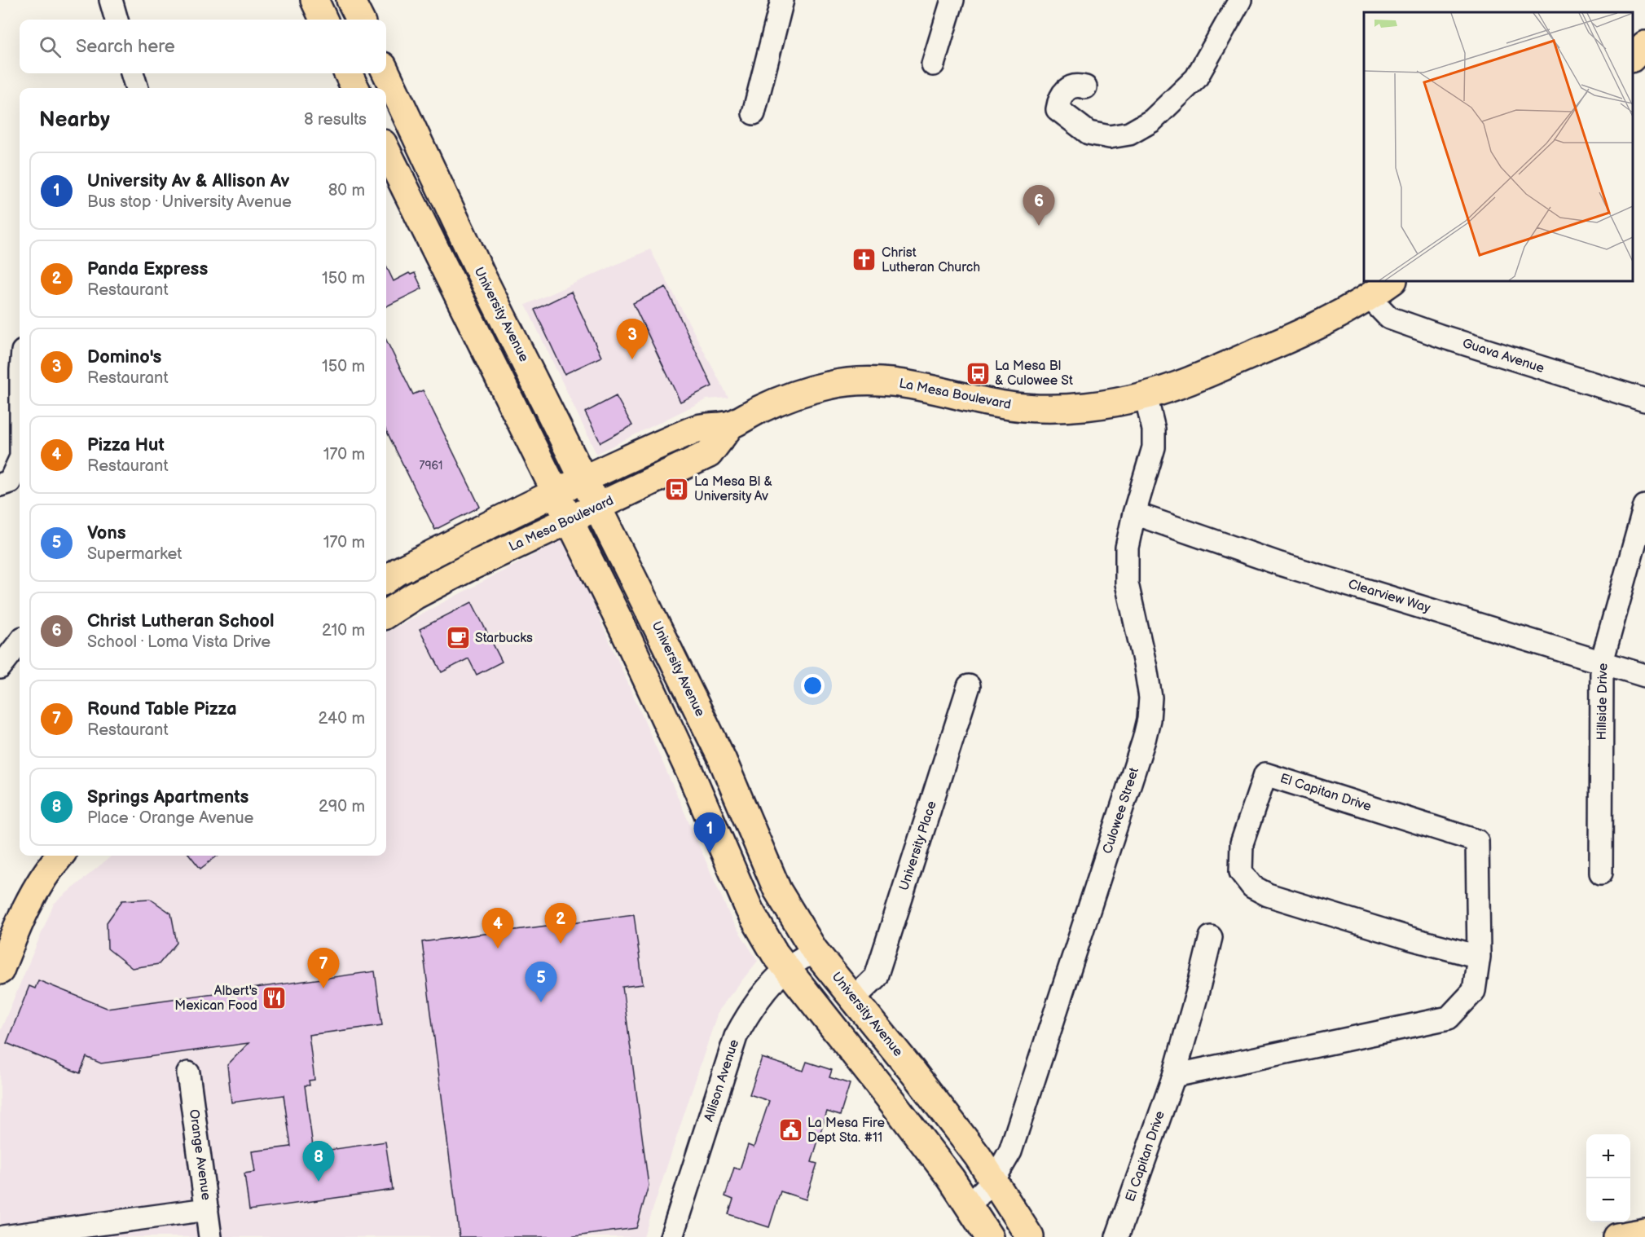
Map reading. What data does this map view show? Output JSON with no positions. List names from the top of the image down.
{
  "streets": {
    "main road": ["University Avenue", "La Mesa Boulevard"],
    "street": [
      "Guava Avenue",
      "Clearview Way",
      "Hillside Drive",
      "El Capitan Drive",
      "Culowee Street",
      "University Place",
      "Allison Avenue",
      "Orange Avenue"
    ]
  },
  "crossings": [
    ["University Avenue", "La Mesa Boulevard"],
    ["University Avenue", "Culowee Street"],
    ["University Avenue", "University Place"],
    ["University Avenue", "Allison Avenue"],
    ["Guava Avenue", "La Mesa Boulevard"],
    ["La Mesa Boulevard", "Culowee Street"],
    ["Clearview Way", "Hillside Drive"],
    ["Clearview Way", "Culowee Street"]
  ],
  "places": {
    "church": ["Christ Lutheran Church"],
    "bus stop": ["La Mesa Bl & Culowee St", "La Mesa Bl & University Av"],
    "cafe": ["Starbucks"],
    "restaurant": ["Albert's Mexican Food"],
    "public building": ["La Mesa Fire Dept Sta. #11"]
  },
  "house_numbers": ["7961"],
  "page": {
    "search": "Search here",
    "heading": ["Nearby", "8 results"],
    "list": [
      {
        "mark": "1",
        "name": "University Av & Allison Av",
        "note": "Bus stop · University Avenue",
        "value": "80 m"
      },
      {
        "mark": "2",
        "name": "Panda Express",
        "note": "Restaurant",
        "value": "150 m"
      },
      {
        "mark": "3",
        "name": "Domino's",
        "note": "Restaurant",
        "value": "150 m"
      },
      {
        "mark": "4",
        "name": "Pizza Hut",
        "note": "Restaurant",
        "value": "170 m"
      },
      {
        "mark": "5",
        "name": "Vons",
        "note": "Supermarket",
        "value": "170 m"
      },
      {
        "mark": "6",
        "name": "Christ Lutheran School",
        "note": "School · Loma Vista Drive",
        "value": "210 m"
      },
      {
        "mark": "7",
        "name": "Round Table Pizza",
        "note": "Restaurant",
        "value": "240 m"
      },
      {
        "mark": "8",
        "name": "Springs Apartments",
        "note": "Place · Orange Avenue",
        "value": "290 m"
      }
    ],
    "pins": [
      "6",
      "3",
      "1",
      "2",
      "4",
      "7",
      "5",
      "8"
    ],
    "map_buttons": ["+", "−"]
  }
}
